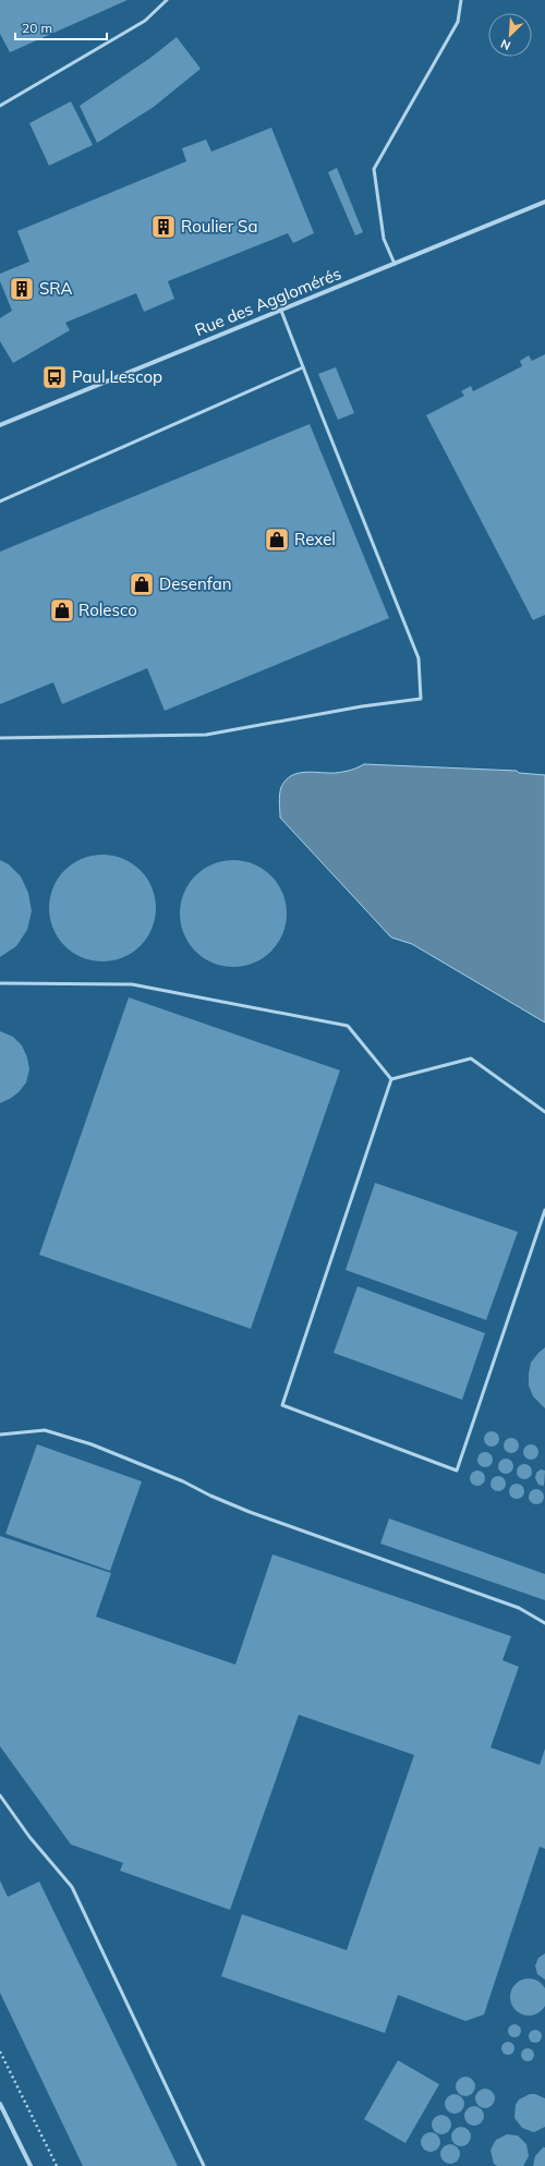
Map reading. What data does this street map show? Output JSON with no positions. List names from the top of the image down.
{
  "streets": {
    "street": ["Rue des Agglomérés"]
  },
  "places": {
    "building": ["Roulier Sa", "SRA"],
    "bus stop": ["Paul Lescop"],
    "shop": ["Rexel", "Desenfan", "Rolesco"]
  },
  "scale_bar": "20 m",
  "north": "bottom left"
}
